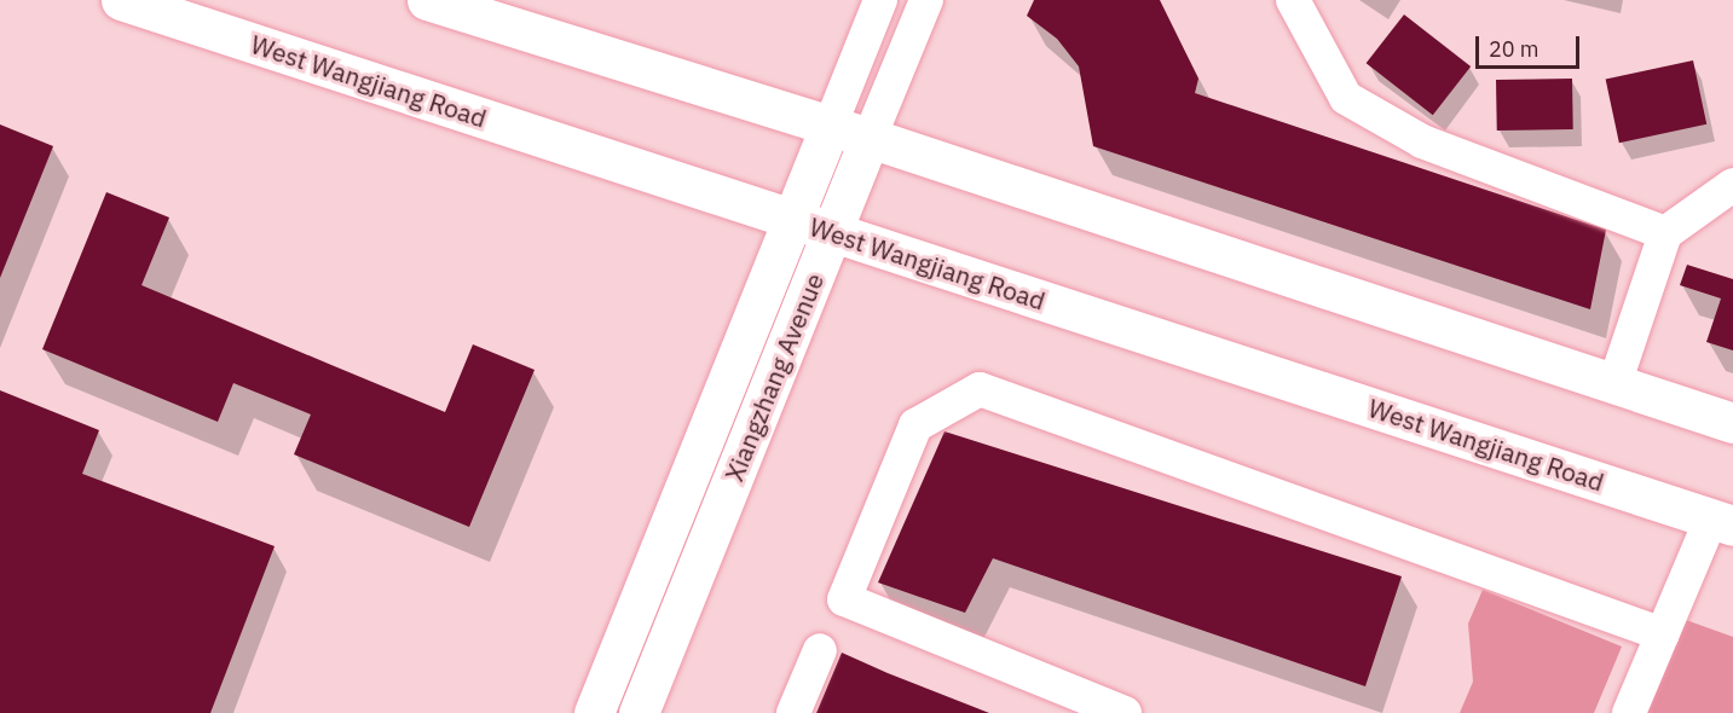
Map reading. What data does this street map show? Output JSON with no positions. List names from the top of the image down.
{
  "streets": {
    "main road": ["West Wangjiang Road", "Xiangzhang Avenue"]
  },
  "crossings": [
    ["West Wangjiang Road", "Xiangzhang Avenue"]
  ],
  "scale_bar": "20 m"
}
